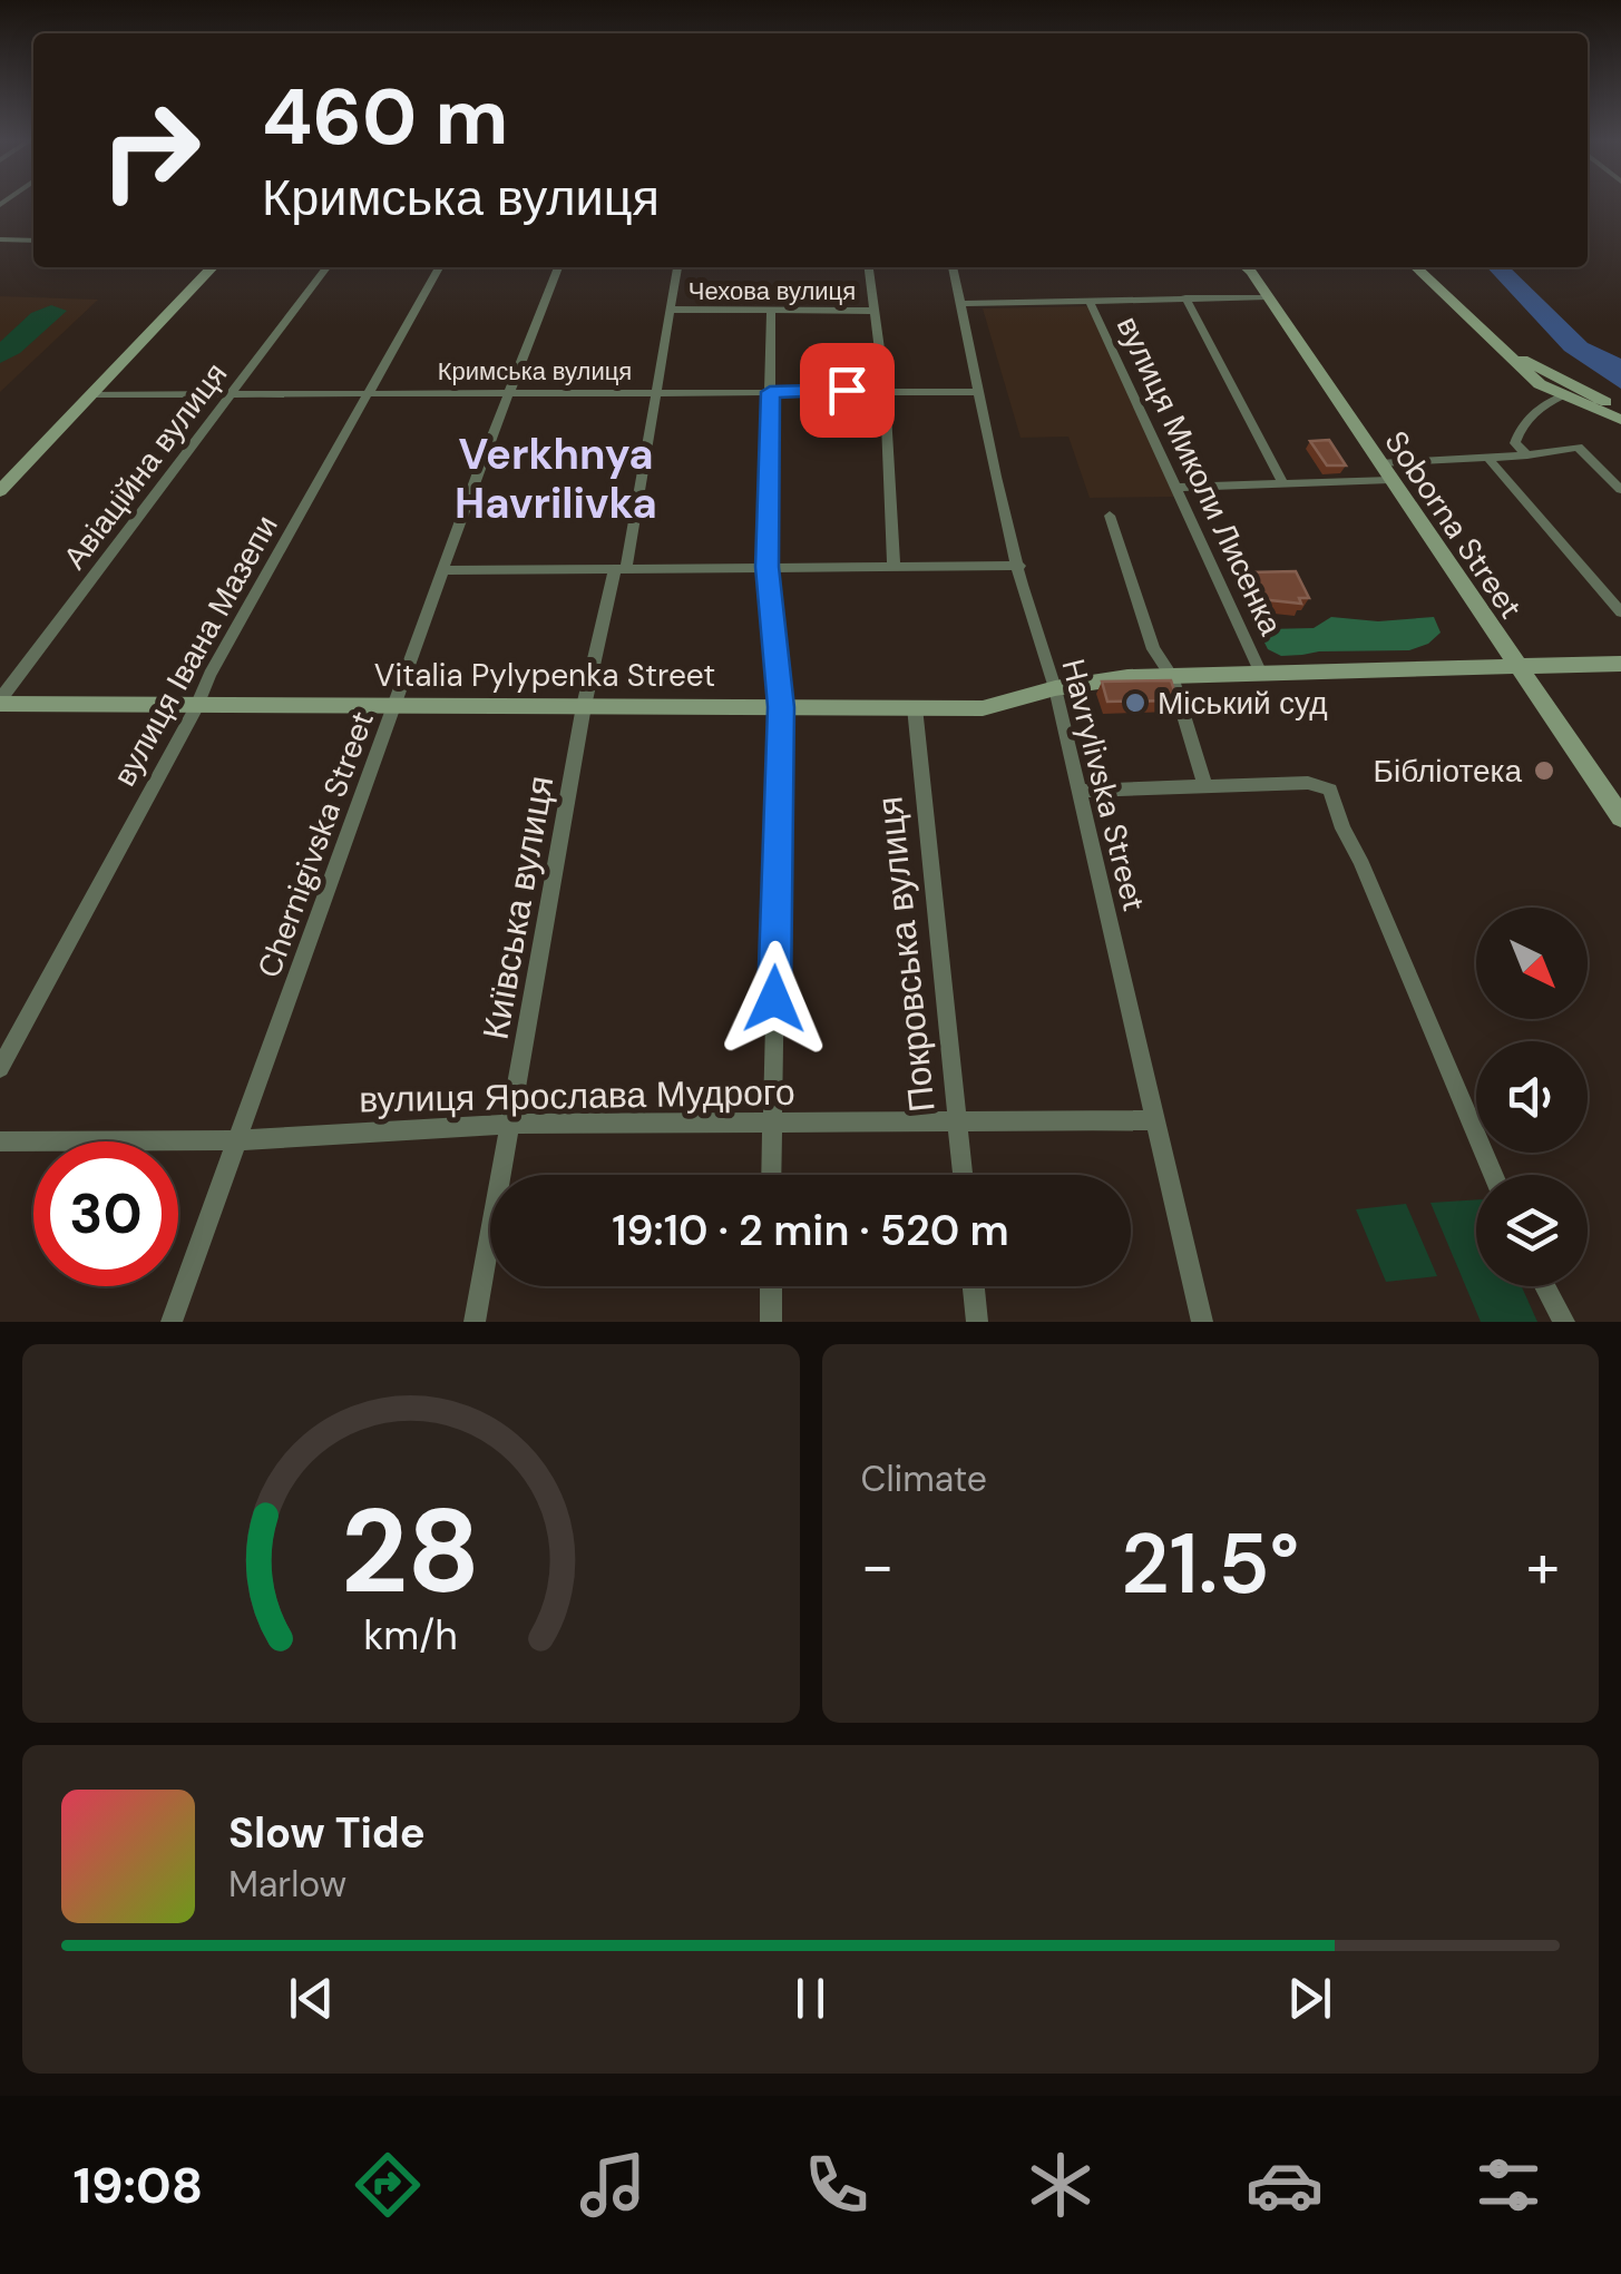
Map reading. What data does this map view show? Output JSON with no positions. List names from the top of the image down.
{
  "streets": {
    "street": [
      "Чехова вулиця",
      "Кримська вулиця",
      "Авіаційна вулиця",
      "вулиця Миколи Лисенка",
      "Soborna Street",
      "вулиця Івана Мазепи",
      "Vitalia Pylypenka Street",
      "Havrylivska Street",
      "Chernigivska Street",
      "Київська вулиця",
      "Покровська вулиця",
      "вулиця Ярослава Мудрого"
    ]
  },
  "crossings": [
    ["Чехова вулиця", "Київська вулиця"],
    ["Кримська вулиця", "Авіаційна вулиця"],
    ["Кримська вулиця", "вулиця Івана Мазепи"],
    ["Кримська вулиця", "Havrylivska Street"],
    ["Кримська вулиця", "Chernigivska Street"],
    ["Кримська вулиця", "Київська вулиця"],
    ["Авіаційна вулиця", "Vitalia Pylypenka Street"],
    ["вулиця Миколи Лисенка", "Vitalia Pylypenka Street"],
    ["Soborna Street", "Vitalia Pylypenka Street"],
    ["вулиця Івана Мазепи", "Vitalia Pylypenka Street"],
    ["Vitalia Pylypenka Street", "Havrylivska Street"],
    ["Vitalia Pylypenka Street", "Chernigivska Street"],
    ["Vitalia Pylypenka Street", "Київська вулиця"],
    ["Vitalia Pylypenka Street", "Покровська вулиця"],
    ["Havrylivska Street", "вулиця Ярослава Мудрого"],
    ["Chernigivska Street", "вулиця Ярослава Мудрого"],
    ["Київська вулиця", "вулиця Ярослава Мудрого"],
    ["Покровська вулиця", "вулиця Ярослава Мудрого"]
  ],
  "districts": ["Verkhnya Havrilivka"],
  "places": ["Міський суд", "Бібліотека"],
  "north": "bottom right",
  "page": {
    "turn": ["460 m", "Кримська вулиця"],
    "limit": "30",
    "trip": "19:10 · 2 min · 520 m",
    "tile": "Climate",
    "heat": ["−", "21.5°", "+"],
    "song": ["Slow Tide", "Marlow"],
    "tabs": "19:08",
    "gauge": ["28", "km/h"]
  }
}
